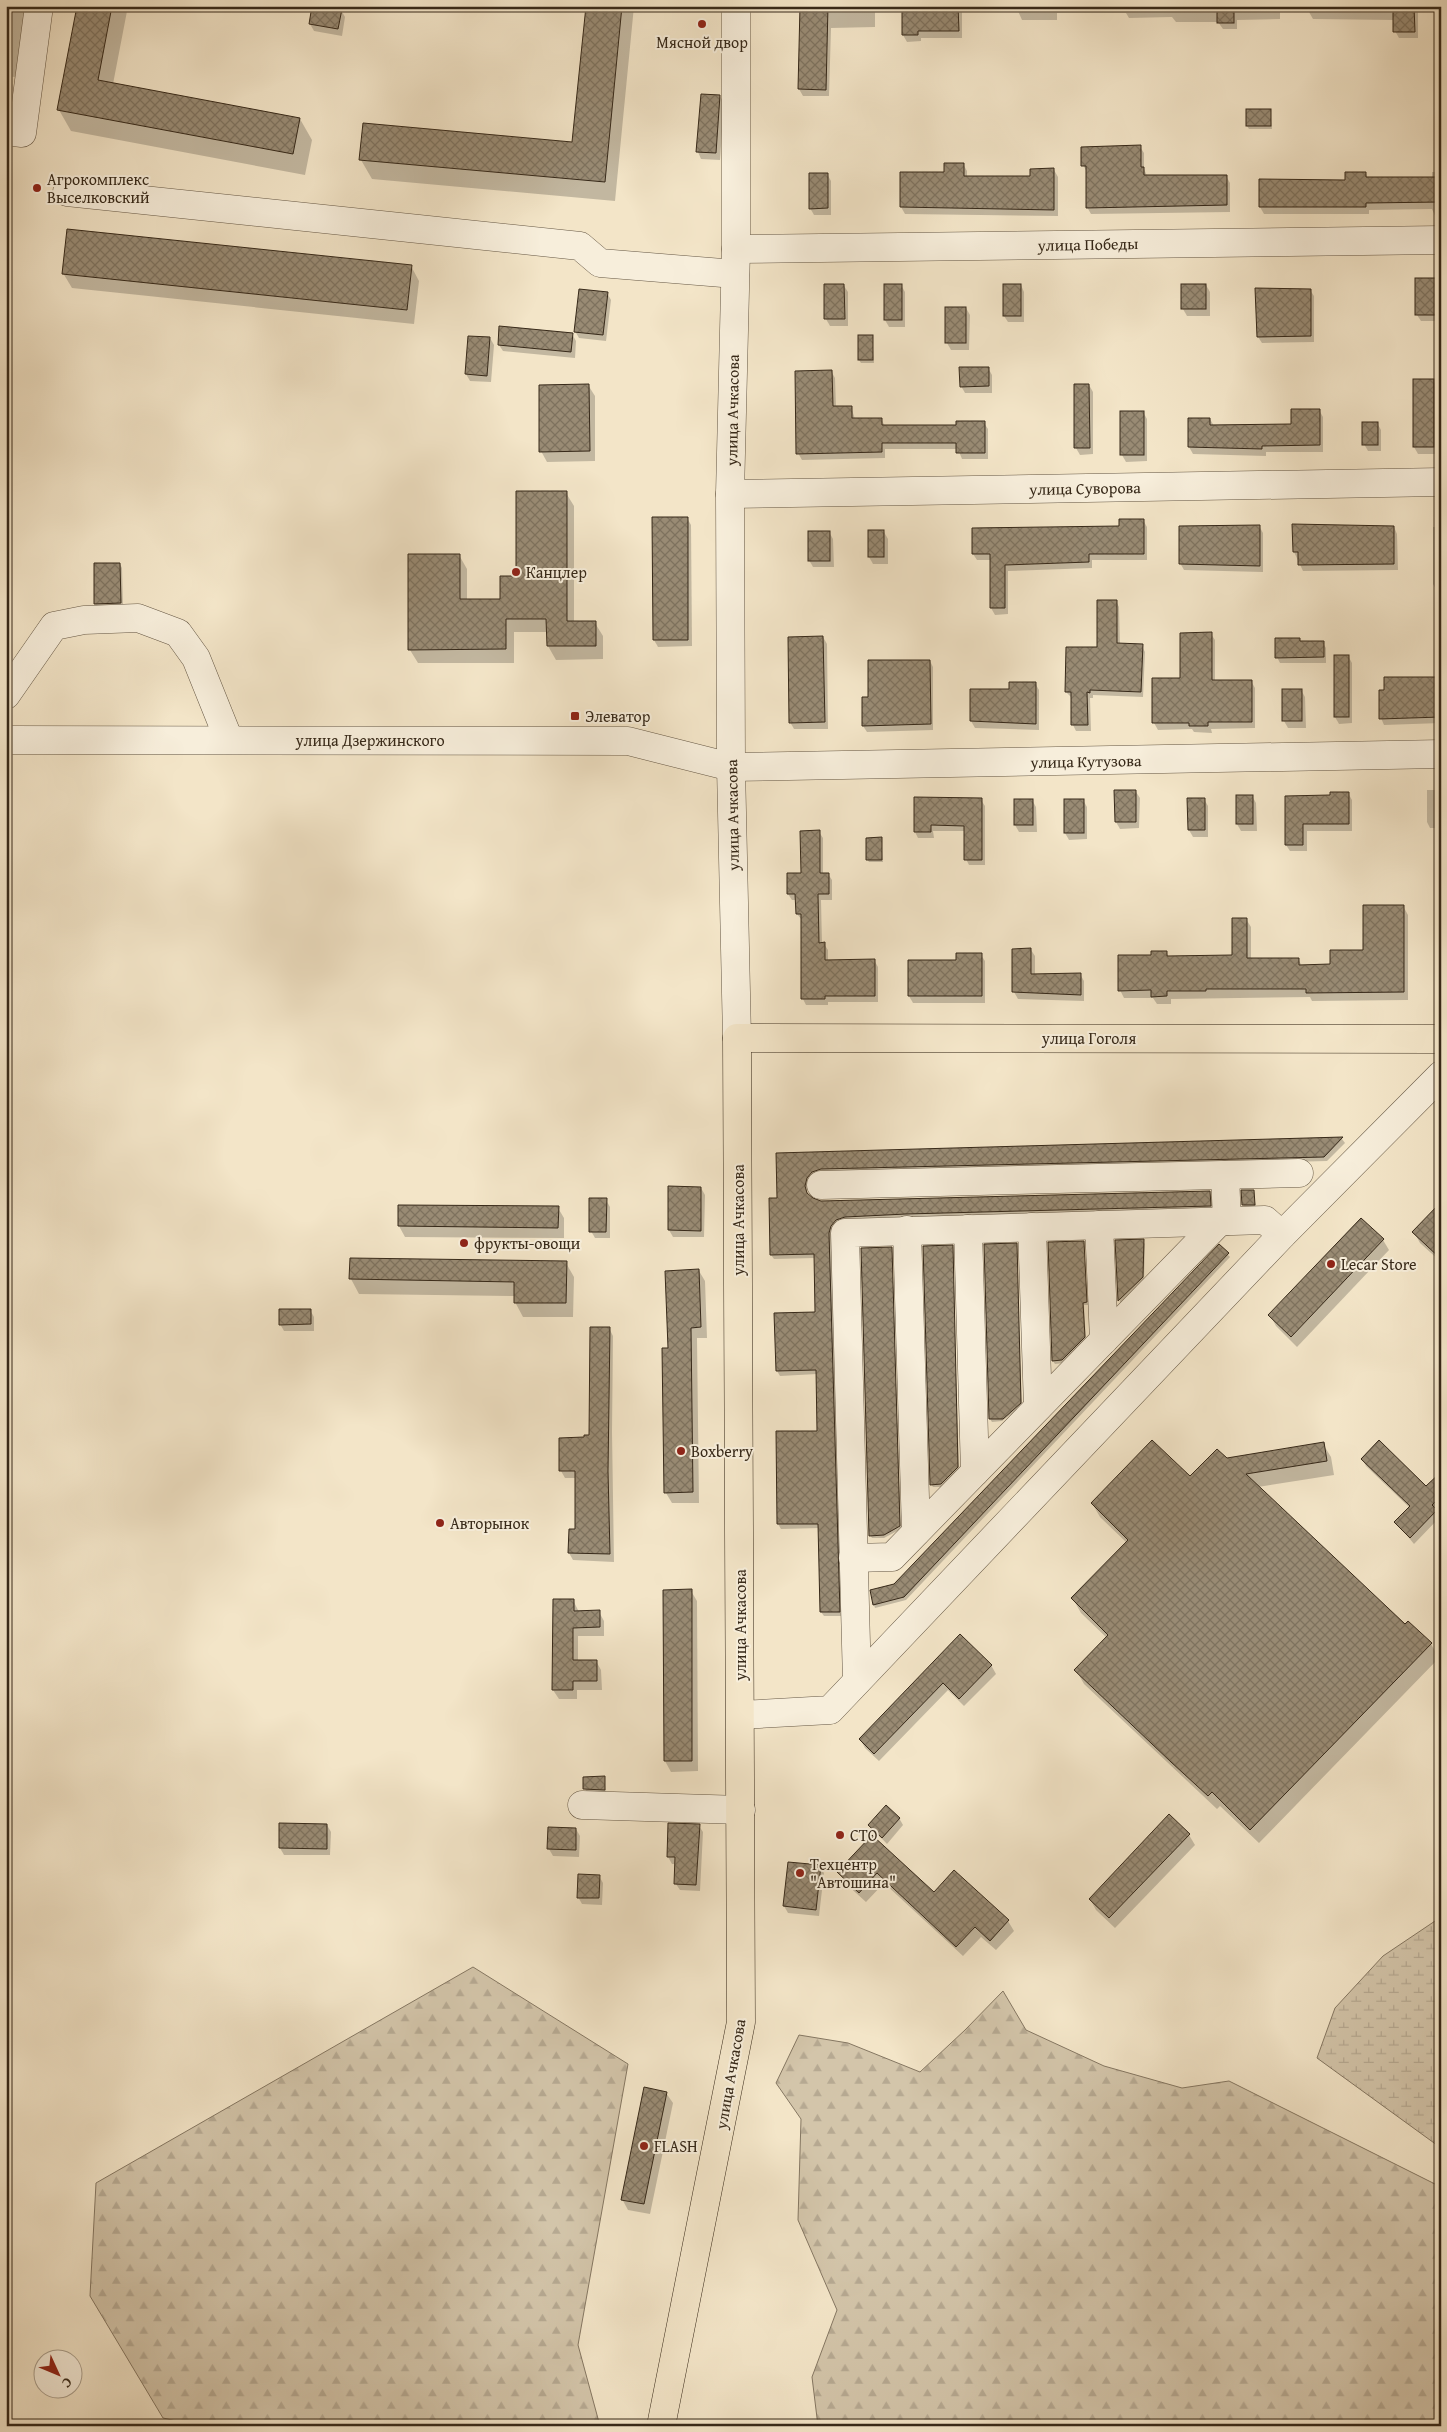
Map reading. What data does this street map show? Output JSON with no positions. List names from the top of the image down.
{
  "streets": {
    "main road": ["улица Ачкасова", "улица Гоголя"],
    "street": [
      "улица Победы",
      "улица Суворова",
      "улица Дзержинского",
      "улица Кутузова"
    ]
  },
  "crossings": [
    ["улица Победы", "улица Ачкасова"],
    ["улица Ачкасова", "улица Суворова"],
    ["улица Ачкасова", "улица Дзержинского"],
    ["улица Ачкасова", "улица Кутузова"],
    ["улица Ачкасова", "улица Гоголя"],
    ["улица Дзержинского", "улица Кутузова"]
  ],
  "places": {
    "other": [
      "Мясной двор",
      "Агрокомплекс Выселковский",
      "Канцлер",
      "фрукты-овощи",
      "Lecar Store",
      "Boxberry",
      "Авторынок",
      "СТО",
      "Техцентр \"Автошина\"",
      "FLASH"
    ],
    "transit": ["Элеватор"]
  },
  "north": "bottom right"
}
